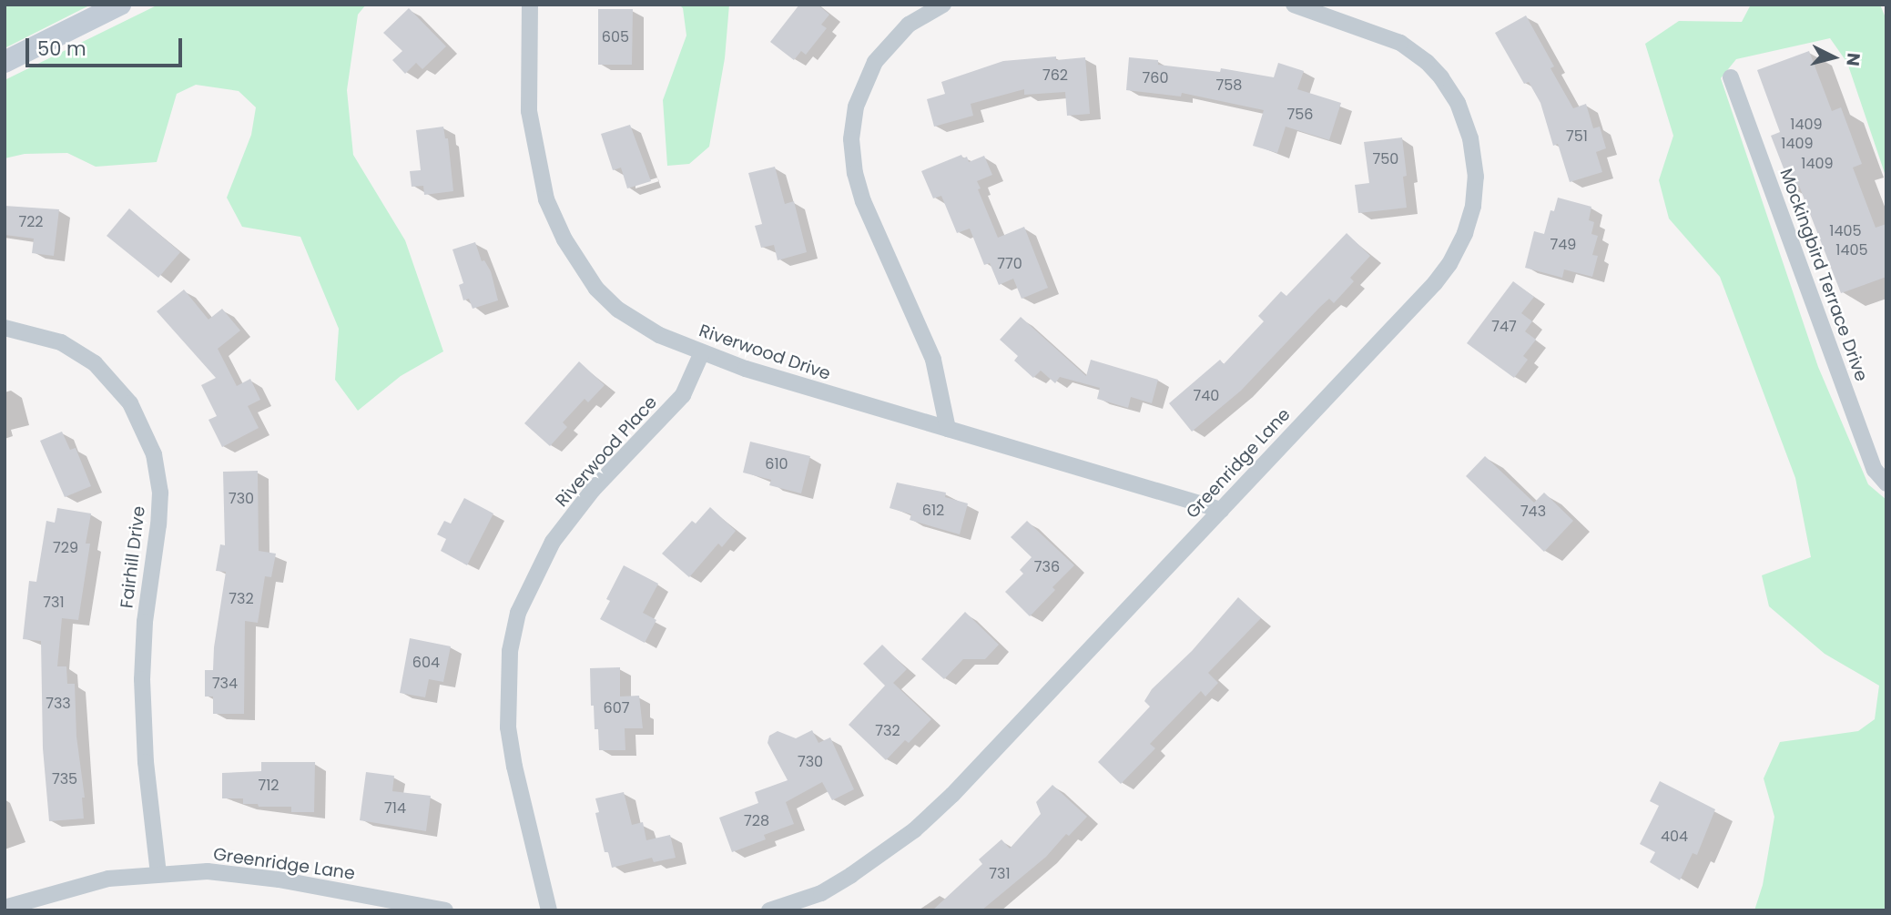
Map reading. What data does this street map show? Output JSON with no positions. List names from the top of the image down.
{
  "streets": {
    "street": [
      "Mockingbird Terrace Drive",
      "Riverwood Drive",
      "Riverwood Place",
      "Greenridge Lane",
      "Fairhill Drive"
    ]
  },
  "crossings": [
    ["Riverwood Drive", "Riverwood Place"],
    ["Riverwood Drive", "Greenridge Lane"],
    ["Greenridge Lane", "Fairhill Drive"]
  ],
  "house_numbers": [
    "605",
    "762",
    "760",
    "758",
    "756",
    "1409",
    "751",
    "1409",
    "750",
    "1409",
    "722",
    "1405",
    "749",
    "1405",
    "770",
    "747",
    "740",
    "610",
    "730",
    "612",
    "743",
    "729",
    "736",
    "732",
    "731",
    "604",
    "734",
    "733",
    "607",
    "732",
    "730",
    "735",
    "712",
    "714",
    "728",
    "404",
    "731"
  ],
  "scale_bar": "50 m",
  "north": "right"
}
